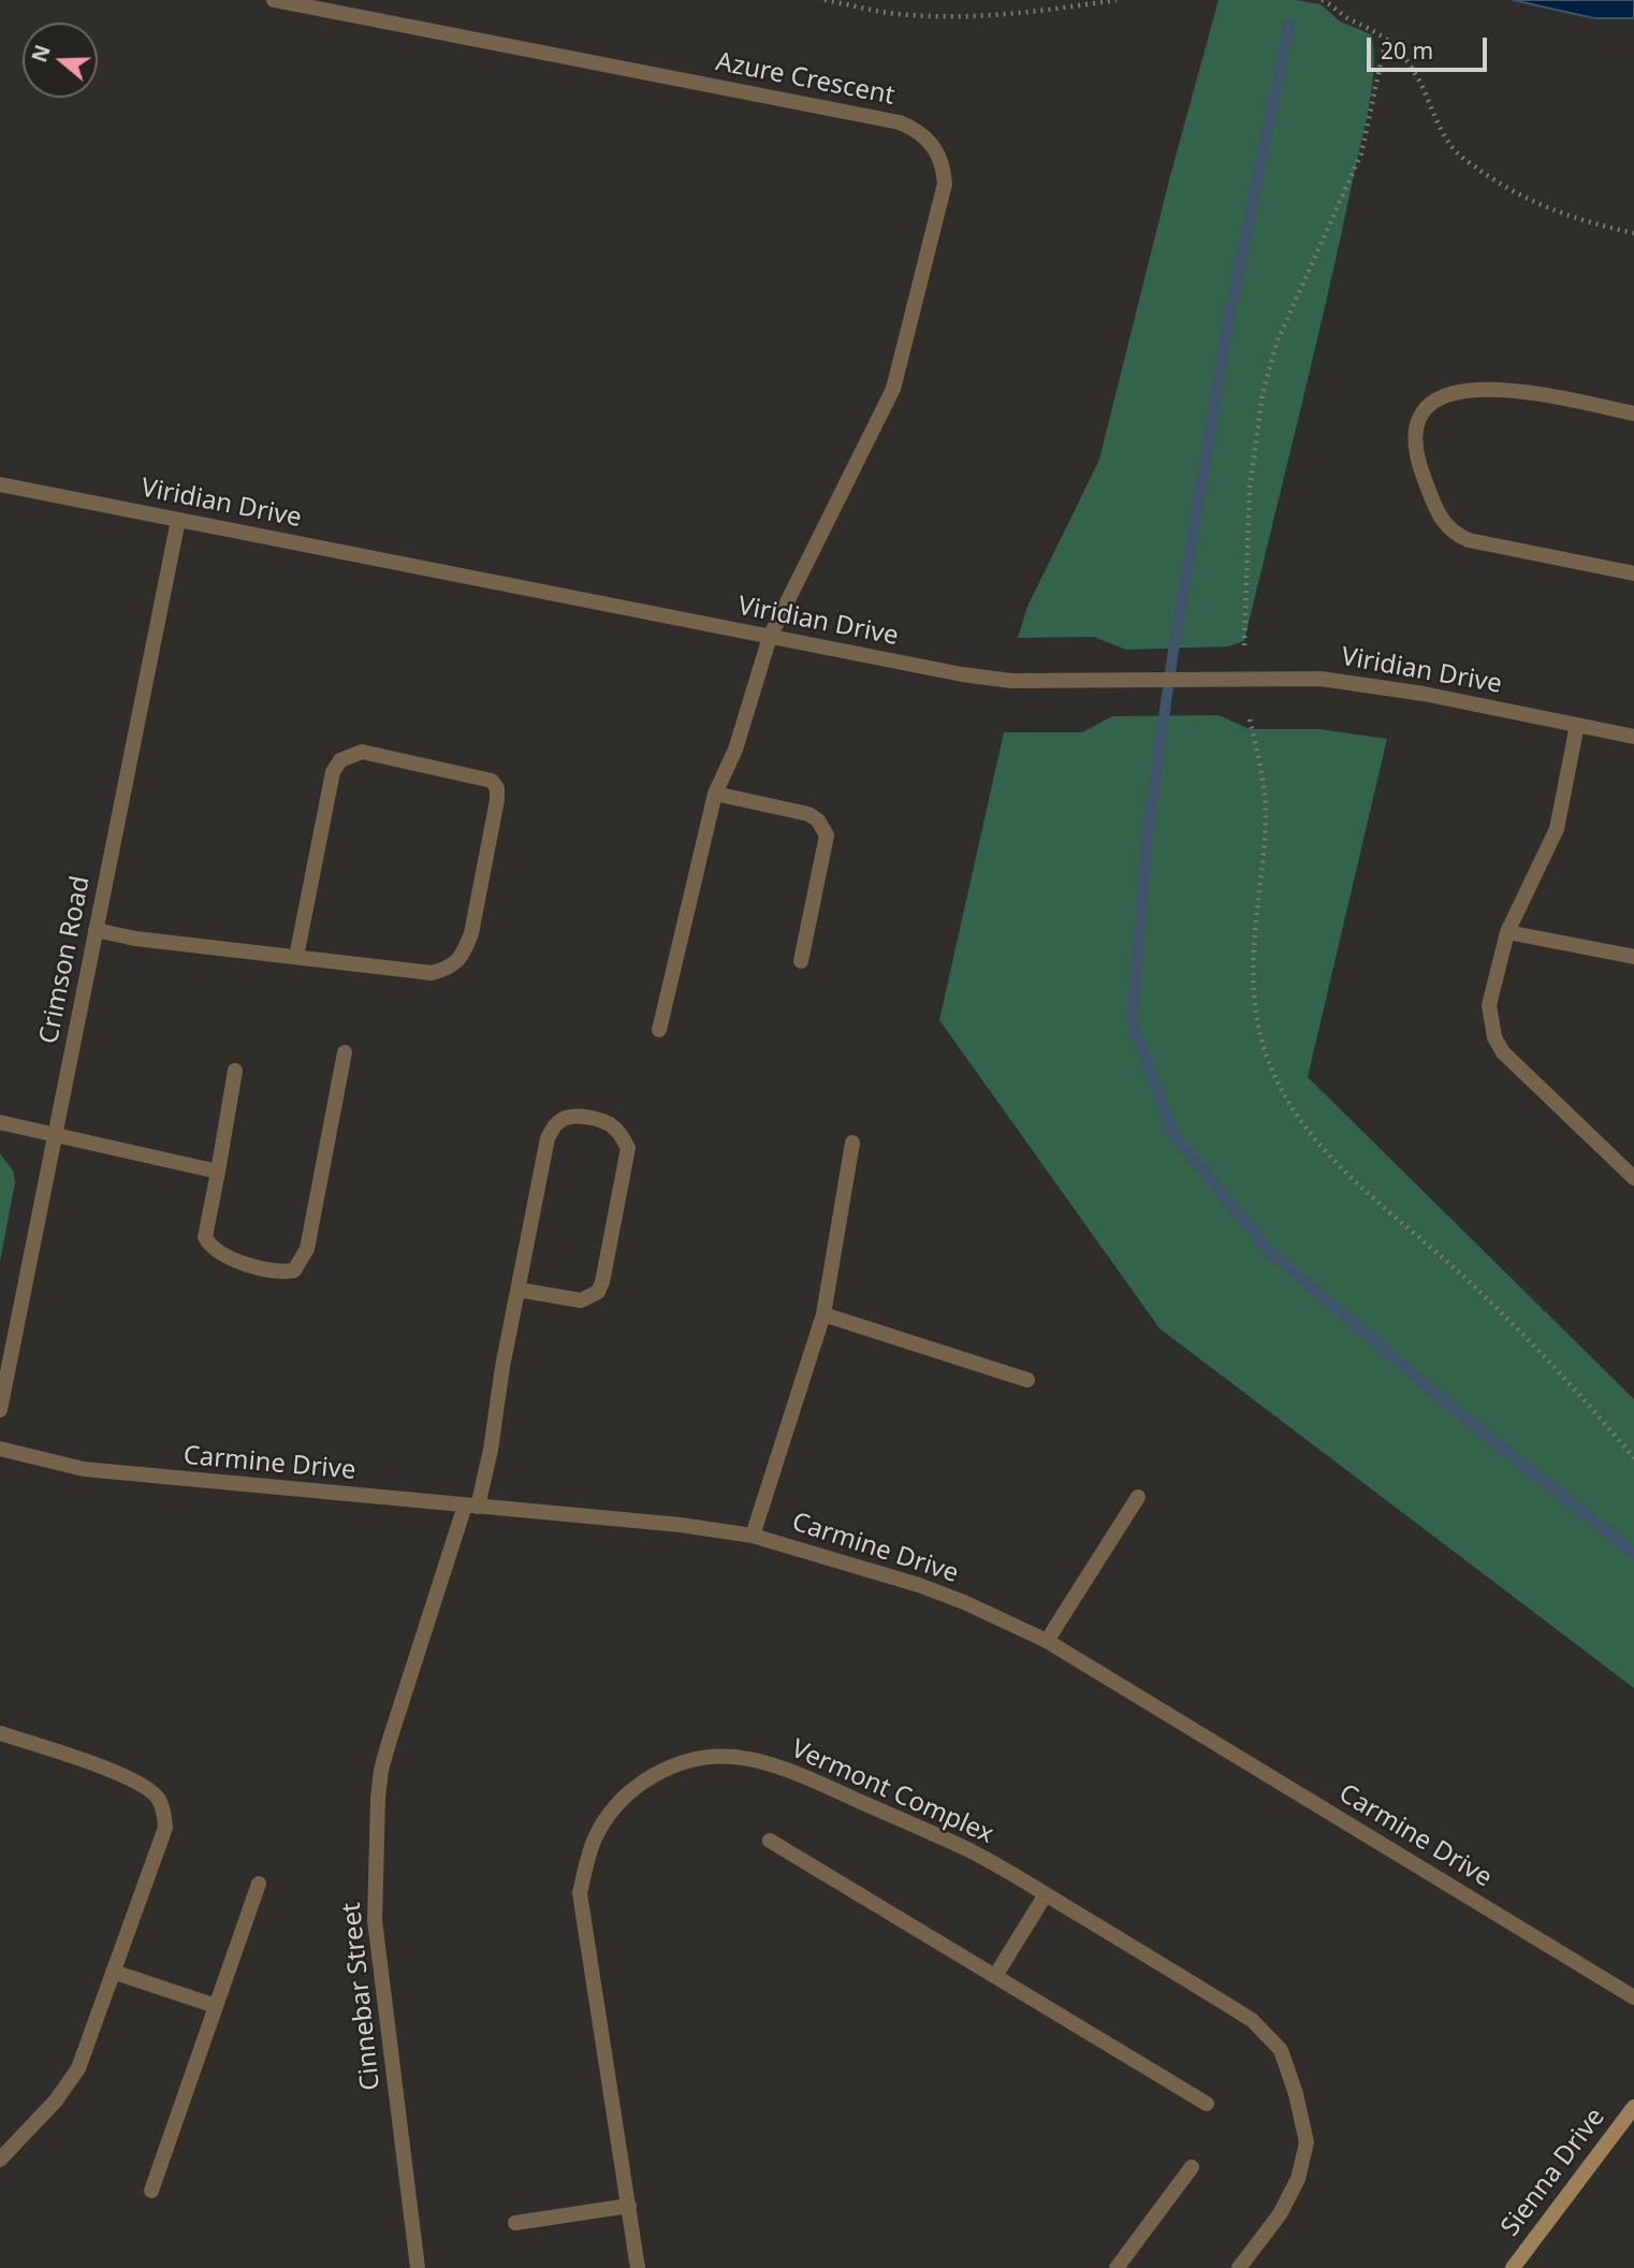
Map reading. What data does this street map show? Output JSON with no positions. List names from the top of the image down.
{
  "streets": {
    "street": [
      "Azure Crescent",
      "Viridian Drive",
      "Crimson Road",
      "Carmine Drive",
      "Vermont Complex",
      "Cinnebar Street",
      "Sienna Drive"
    ]
  },
  "crossings": [
    ["Azure Crescent", "Viridian Drive"],
    ["Viridian Drive", "Crimson Road"],
    ["Carmine Drive", "Cinnebar Street"]
  ],
  "scale_bar": "20 m",
  "north": "left"
}
